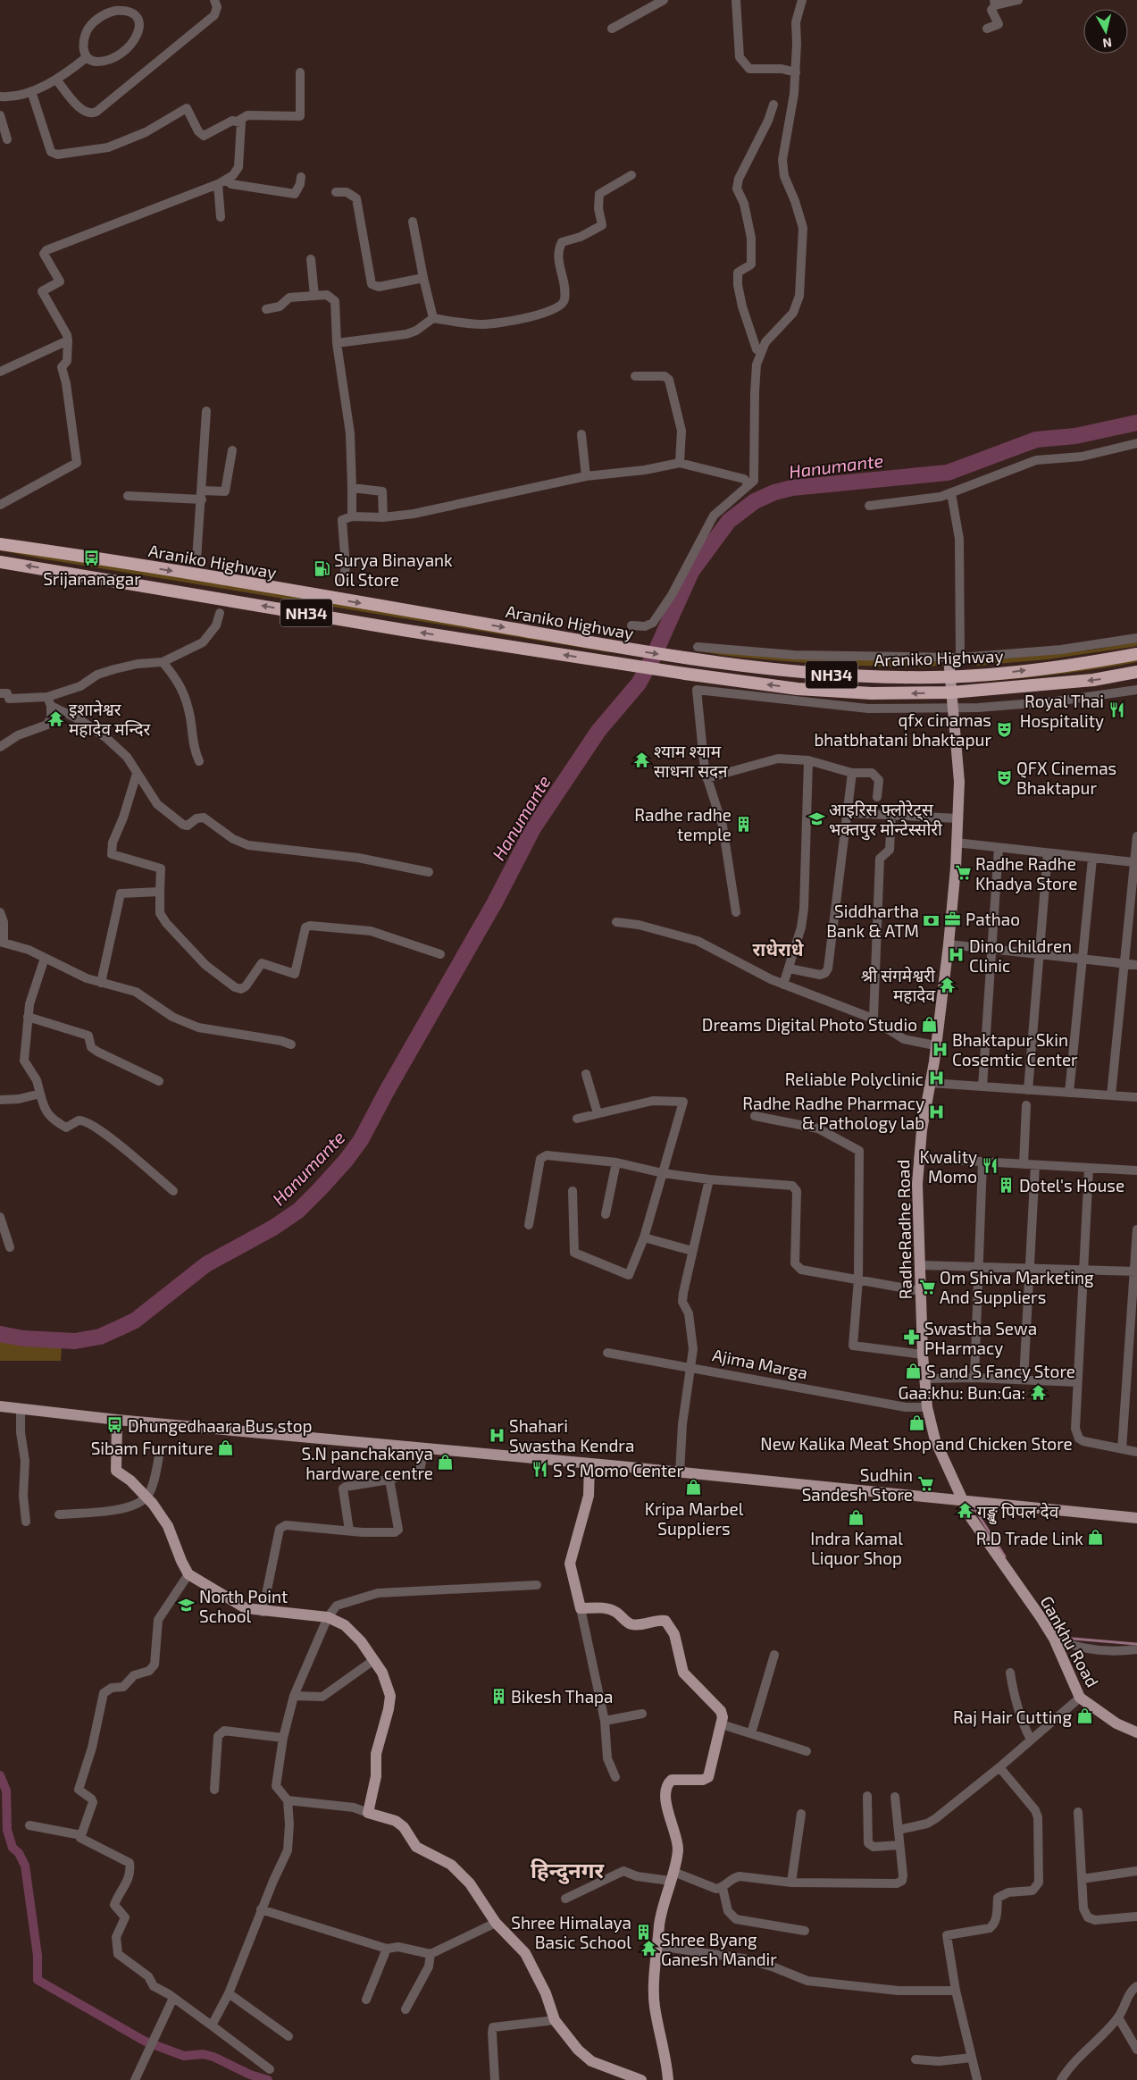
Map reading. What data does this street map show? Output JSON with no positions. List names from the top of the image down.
{
  "streets": {
    "highway": ["Araniko Highway", "NH34"],
    "main road": ["RadheRadhe Road", "Gankhu Road"],
    "street": ["Ajima Marga"]
  },
  "crossings": [
    ["Araniko Highway", "RadheRadhe Road"],
    ["RadheRadhe Road", "Ajima Marga"],
    ["RadheRadhe Road", "Gankhu Road"]
  ],
  "districts": ["राधेराधे", "हिन्दुनगर"],
  "water": ["Hanumante"],
  "places": {
    "bus stop": ["Srijananagar", "Dhungedhaara Bus stop"],
    "fuel station": ["Surya Binayank Oil Store"],
    "restaurant": ["Royal Thai Hospitality", "Kwality Momo", "S S Momo Center"],
    "temple": [
      "इशानेश्वर महादेव मन्दिर",
      "श्याम श्याम साधना सदन",
      "श्री संगमेश्वरी महादेव",
      "Gaa:khu: Bun:Ga:",
      "गङ्खु पिपल देव",
      "Shree Byang Ganesh Mandir"
    ],
    "theatre": ["qfx cinamas bhatbhatani bhaktapur", "QFX Cinemas Bhaktapur"],
    "school or university": ["आइरिस फ्लोरेट्स भक्तपुर मोन्टेस्सोरी", "North Point School"],
    "building": [
      "Radhe radhe temple",
      "Dotel's House",
      "Bikesh Thapa",
      "Shree Himalaya Basic School"
    ],
    "supermarket": ["Radhe Radhe Khadya Store", "Om Shiva Marketing And Suppliers", "Sudhin Sandesh Store"],
    "office": ["Pathao"],
    "bank": ["Siddhartha Bank & ATM"],
    "hospital": [
      "Dino Children Clinic",
      "Bhaktapur Skin Cosemtic Center",
      "Reliable Polyclinic",
      "Radhe Radhe Pharmacy & Pathology lab",
      "Shahari Swastha Kendra"
    ],
    "shop": [
      "Dreams Digital Photo Studio",
      "S and S Fancy Store",
      "New Kalika Meat Shop and Chicken Store",
      "Sibam Furniture",
      "S.N panchakanya hardware centre",
      "Kripa Marbel Suppliers",
      "Indra Kamal Liquor Shop",
      "R.D Trade Link",
      "Raj Hair Cutting"
    ],
    "pharmacy": ["Swastha Sewa PHarmacy"]
  },
  "north": "bottom"
}
